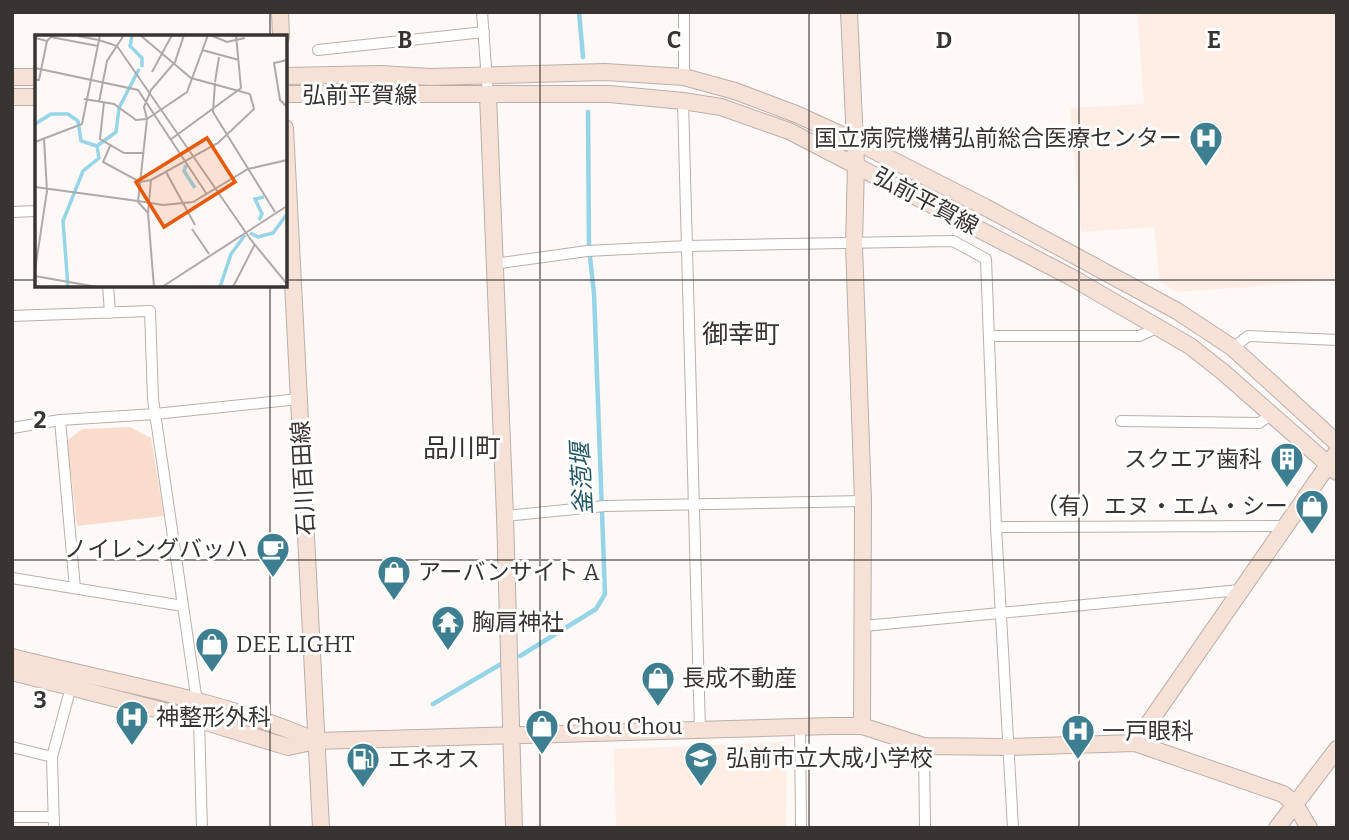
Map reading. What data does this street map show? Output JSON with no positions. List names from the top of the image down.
{
  "streets": {
    "street": ["弘前平賀線", "石川百田線"]
  },
  "districts": ["御幸町", "品川町"],
  "water": ["釜萢堰"],
  "places": {
    "hospital": ["国立病院機構弘前総合医療センター", "神整形外科", "一戸眼科"],
    "building": ["スクエア歯科"],
    "shop": [
      "（有）エヌ・エム・シー",
      "アーバンサイト A",
      "DEE LIGHT",
      "長成不動産",
      "Chou Chou"
    ],
    "cafe": ["ノイレングバッハ"],
    "temple": ["胸肩神社"],
    "school or university": ["弘前市立大成小学校"],
    "fuel station": ["エネオス"]
  },
  "grid": {
    "columns": [
      "B",
      "C",
      "D",
      "E"
    ],
    "rows": ["2", "3"]
  }
}
